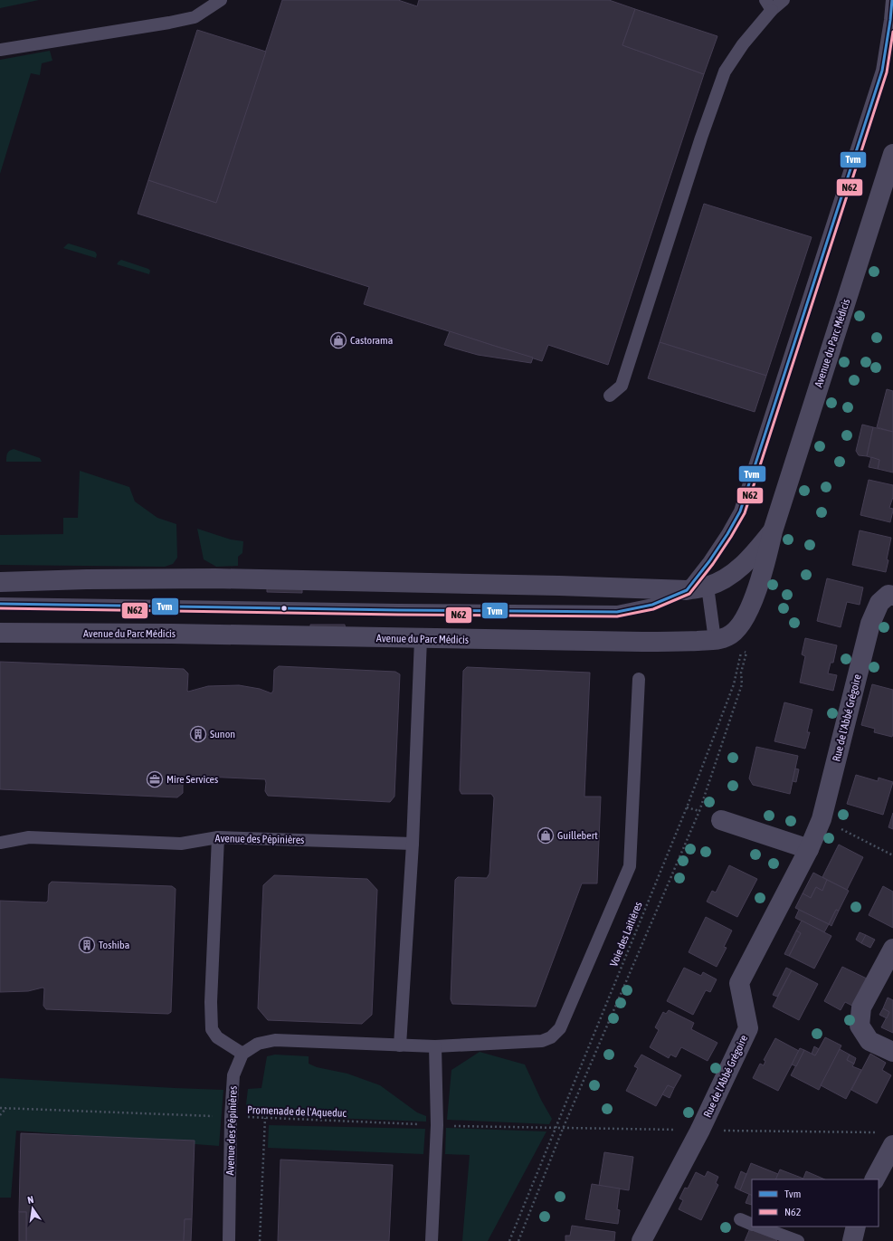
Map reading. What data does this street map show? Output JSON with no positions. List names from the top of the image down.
{
  "streets": {
    "street": ["Avenue du Parc Médicis", "Rue de l'Abbé Grégoire"],
    "lane": ["Avenue des Pépinières"],
    "path": ["Voie des Laitières", "Promenade de l'Aqueduc"]
  },
  "crossings": [
    ["Avenue du Parc Médicis", "Voie des Laitières"],
    ["Avenue des Pépinières", "Promenade de l'Aqueduc"]
  ],
  "places": {
    "shop": ["Castorama", "Guillebert"],
    "building": ["Sunon", "Toshiba"],
    "office": ["Mire Services"]
  },
  "lines": ["transit line Tvm", "transit line N62"],
  "legend": ["Tvm", "N62"],
  "north": "top"
}
